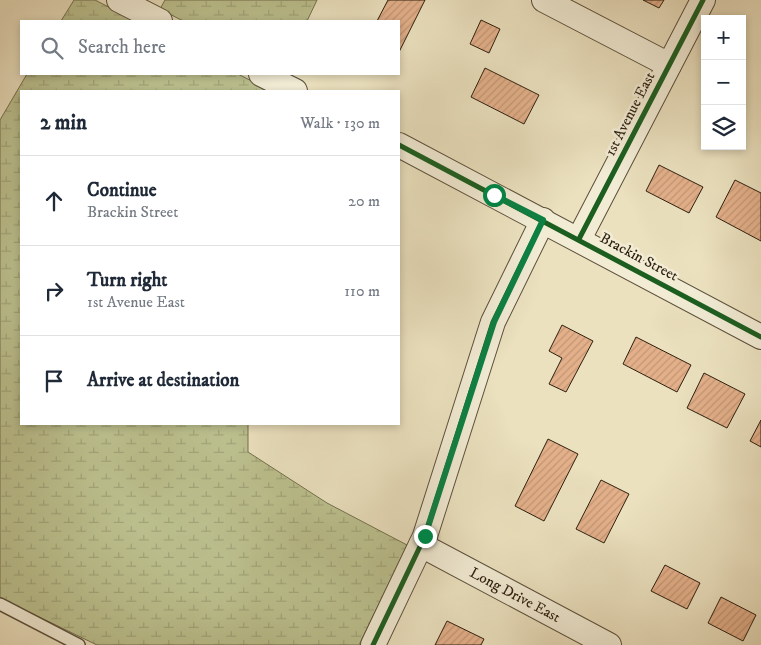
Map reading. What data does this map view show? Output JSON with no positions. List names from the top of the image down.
{
  "streets": {
    "street": ["1st Avenue East", "Brackin Street", "Long Drive East"]
  },
  "crossings": [
    ["1st Avenue East", "Brackin Street"]
  ],
  "page": {
    "map_buttons": ["+", "−"],
    "search": "Search here",
    "heading": ["2 min", "Walk · 130 m"],
    "list": [
      ["Continue", "Brackin Street", "20 m"],
      ["Turn right", "1st Avenue East", "110 m"],
      "Arrive at destination"
    ]
  }
}
